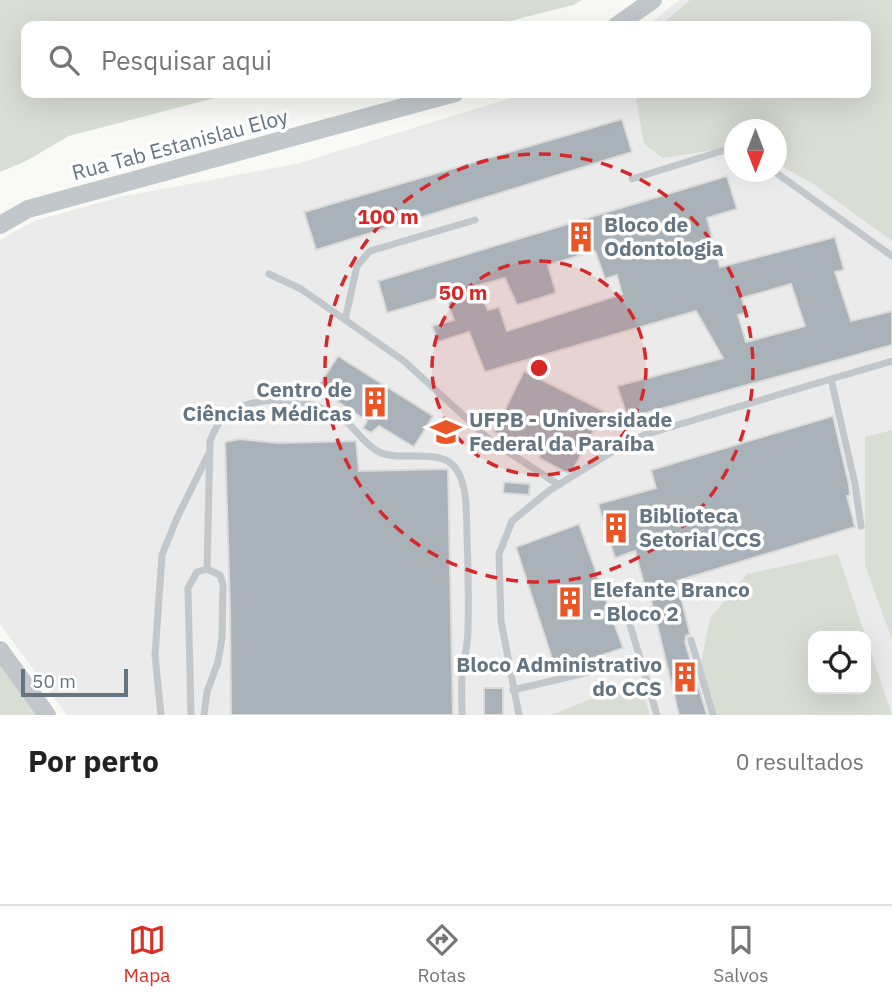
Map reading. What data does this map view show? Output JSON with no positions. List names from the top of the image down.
{
  "streets": {
    "street": ["Rua Tab Estanislau Eloy"]
  },
  "places": {
    "building": [
      "Bloco de Odontologia",
      "Centro de Ciências Médicas",
      "Biblioteca Setorial CCS",
      "Elefante Branco - Bloco 2",
      "Bloco Administrativo do CCS"
    ],
    "school or university": ["UFPB - Universidade Federal da Paraíba"]
  },
  "scale_bar": "50 m",
  "north": "bottom",
  "page": {
    "search": "Pesquisar aqui",
    "scale": "50 m",
    "heading": ["Por perto", "0 resultados"],
    "nav": ["Mapa", "Rotas", "Salvos"]
  },
  "rings": ["100 m", "50 m"]
}
